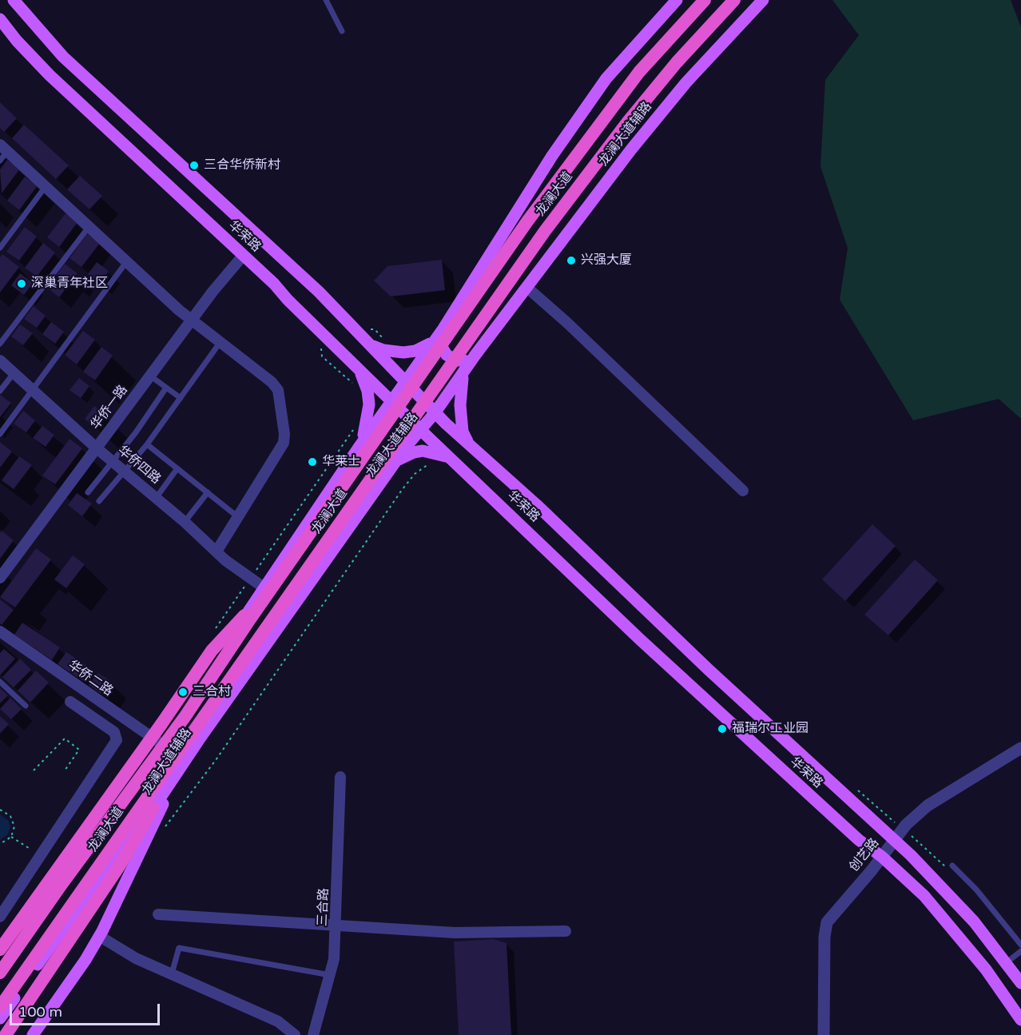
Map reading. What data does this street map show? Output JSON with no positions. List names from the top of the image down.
{
  "streets": {
    "highway": ["龙澜大道"],
    "main road": ["龙澜大道辅路", "华荣路"],
    "street": [
      "华侨一路",
      "华侨四路",
      "华侨二路",
      "创艺路",
      "三合路"
    ]
  },
  "crossings": [
    ["龙澜大道辅路", "龙澜大道"],
    ["龙澜大道辅路", "华荣路"],
    ["龙澜大道辅路", "华侨四路"],
    ["龙澜大道辅路", "华侨二路"],
    ["华荣路", "华侨一路"],
    ["华荣路", "创艺路"],
    ["华侨一路", "华侨四路"]
  ],
  "places": [
    "三合华侨新村",
    "兴强大厦",
    "深巢青年社区",
    "华莱士",
    "三合村",
    "福瑞尔工业园"
  ],
  "scale_bar": "100 m"
}
